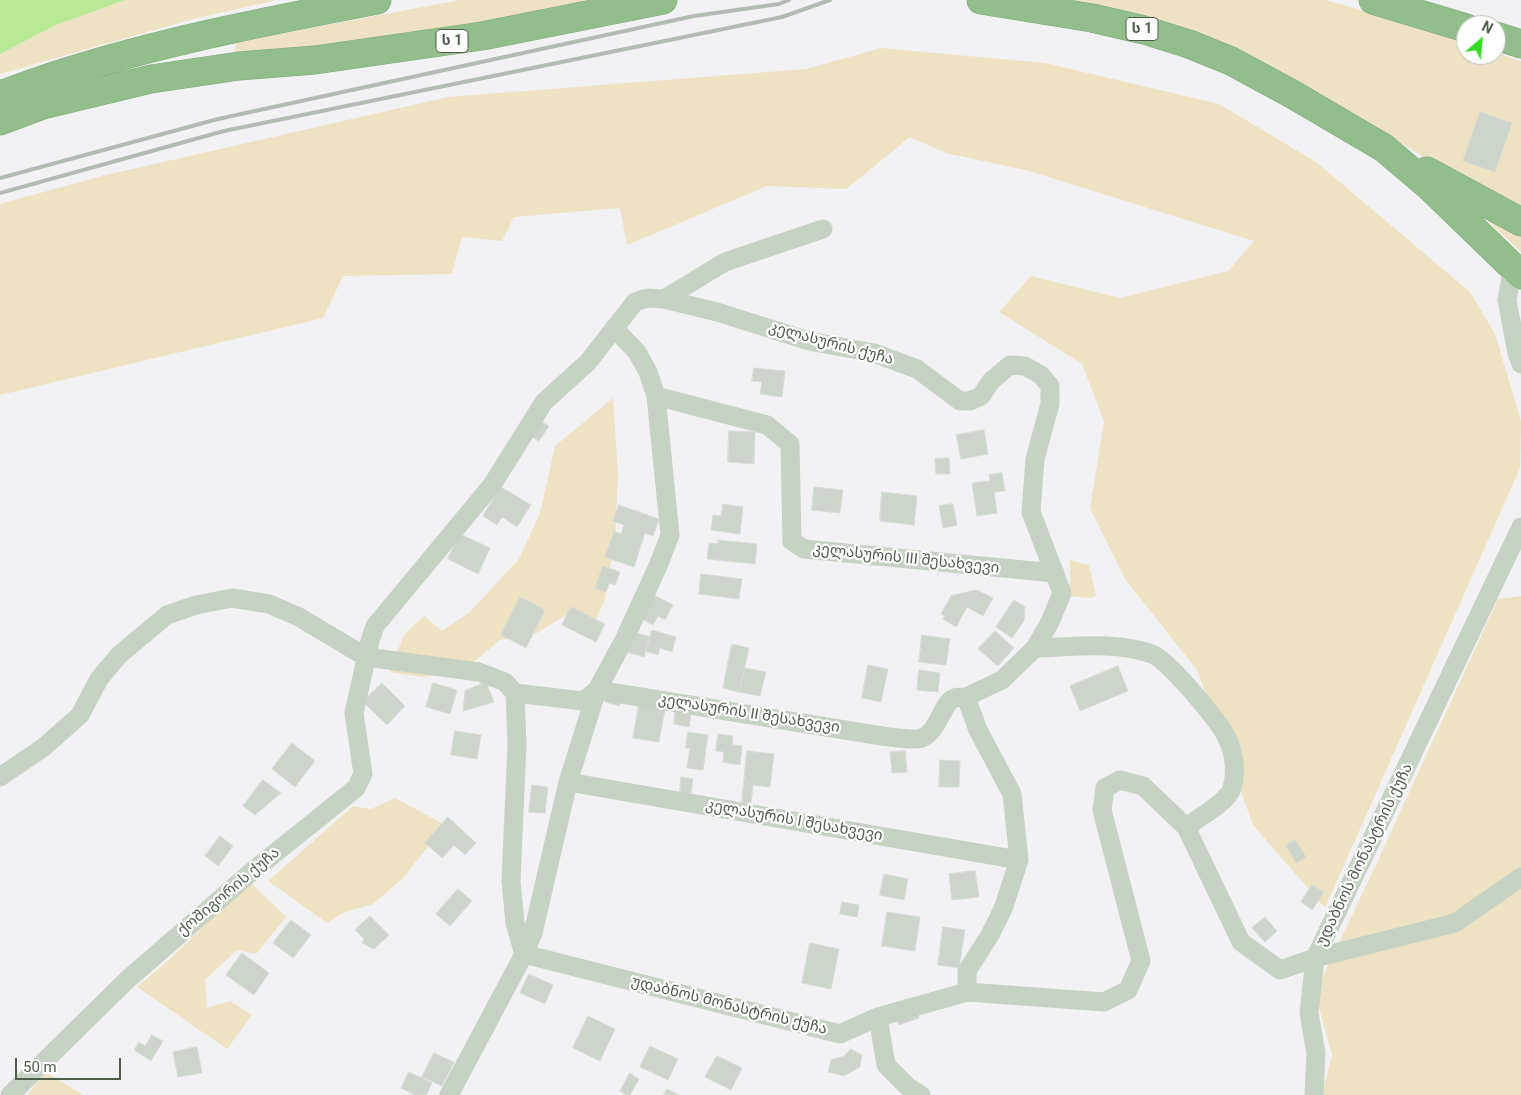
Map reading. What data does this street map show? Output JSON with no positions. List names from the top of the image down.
{
  "streets": {
    "highway": ["ს 1"],
    "street": [
      "კელასურის ქუჩა",
      "კელასურის III შესახვევი",
      "კელასურის II შესახვევი",
      "კელასურის I შესახვევი",
      "უდაბნოს მონასტრის ქუჩა",
      "ქოშიგორის ქუჩა"
    ]
  },
  "crossings": [
    ["კელასურის ქუჩა", "კელასურის III შესახვევი"],
    ["კელასურის ქუჩა", "კელასურის II შესახვევი"],
    ["კელასურის ქუჩა", "ქოშიგორის ქუჩა"]
  ],
  "scale_bar": "50 m",
  "north": "top right"
}
